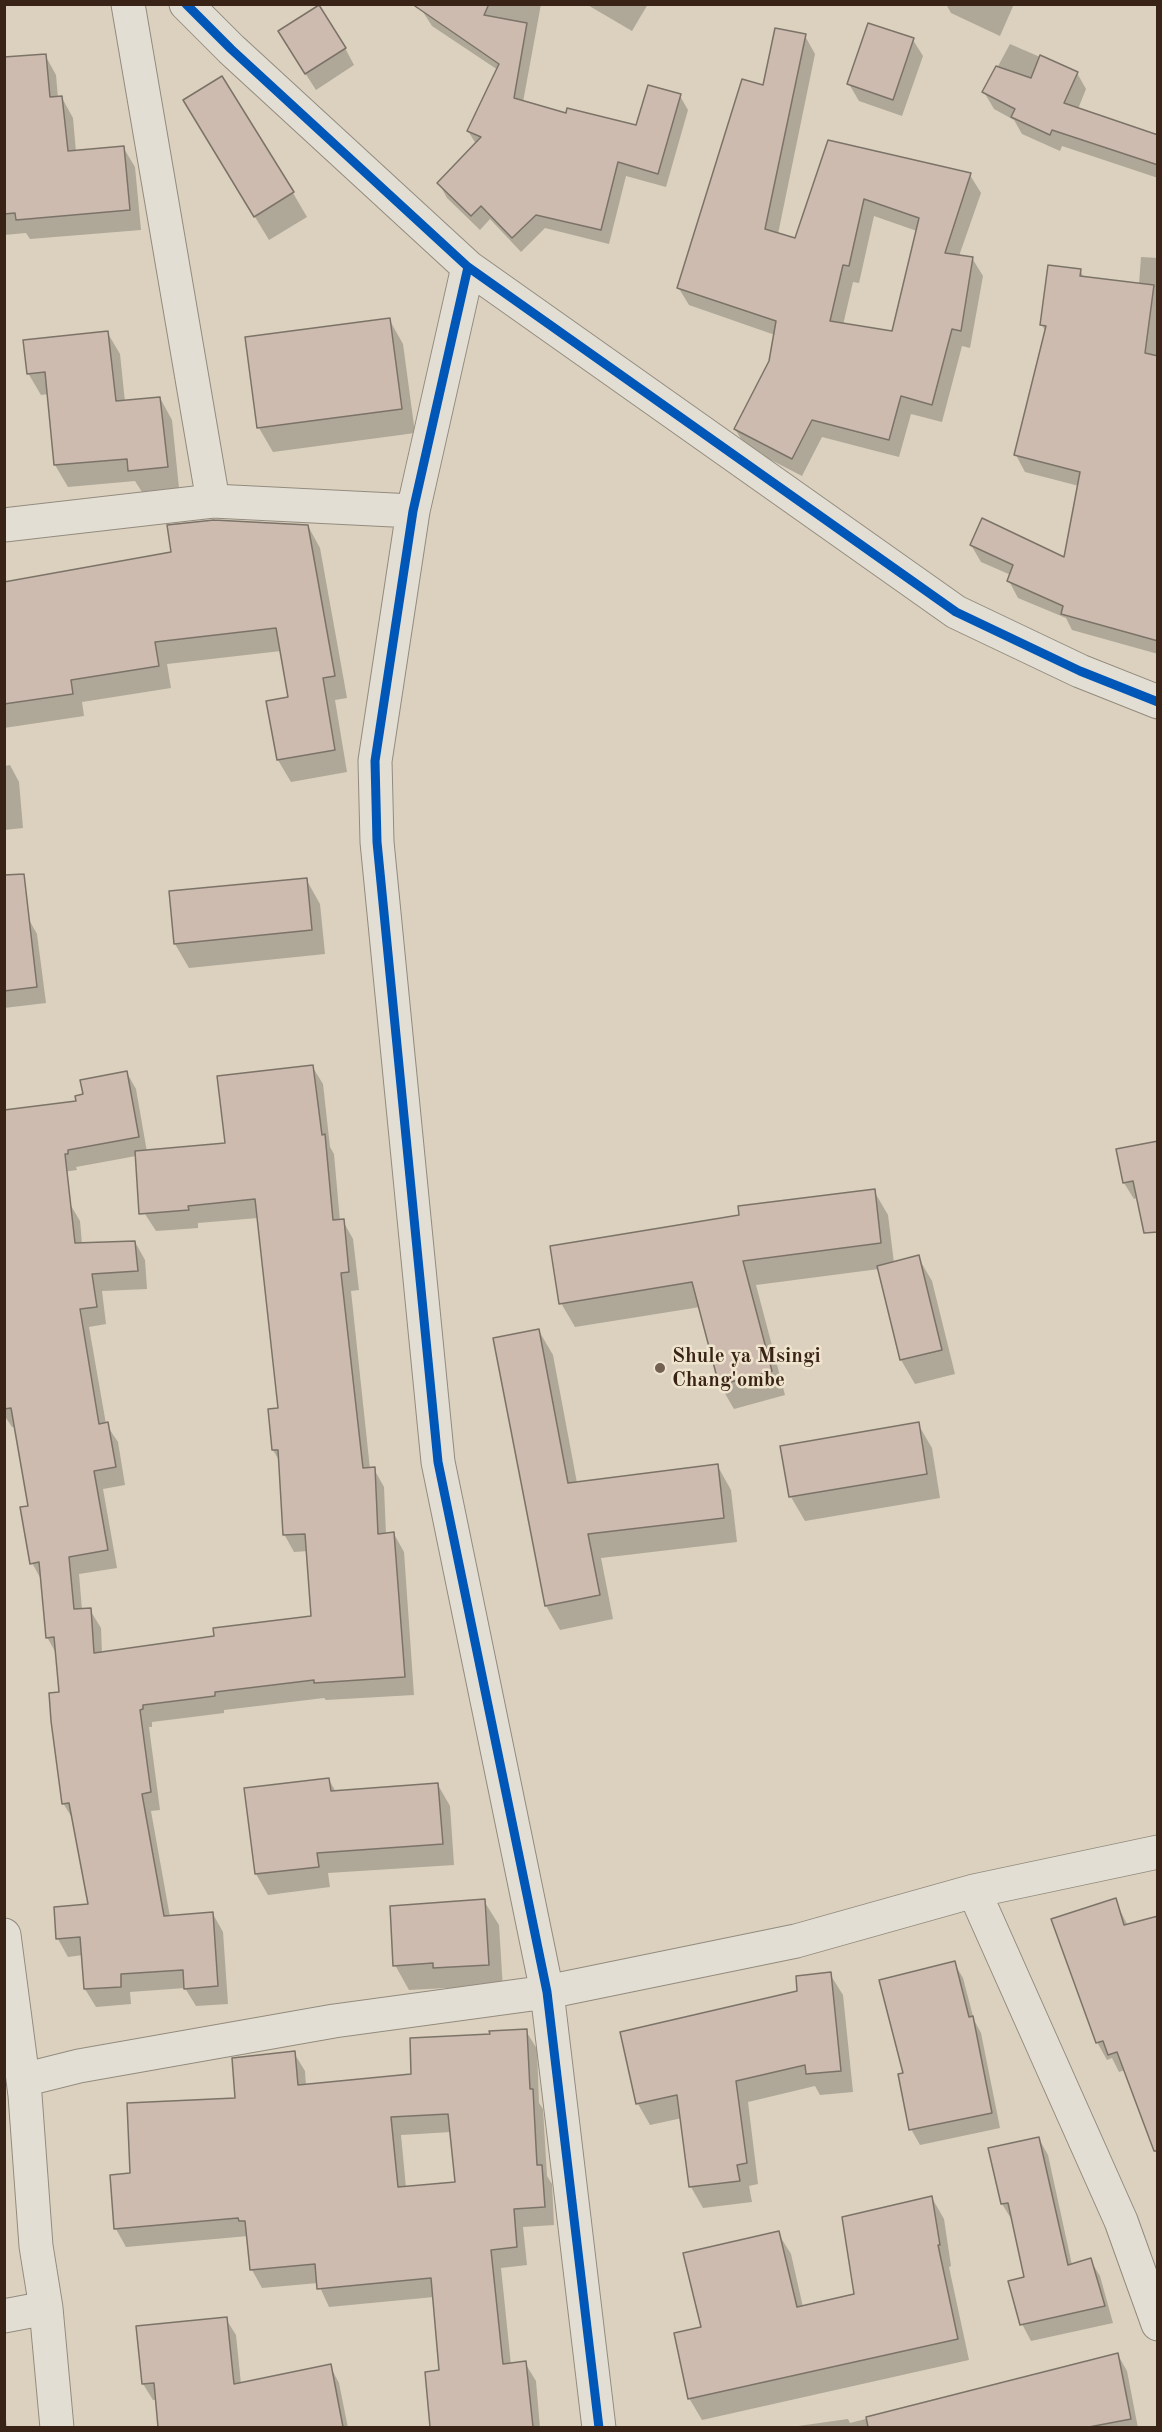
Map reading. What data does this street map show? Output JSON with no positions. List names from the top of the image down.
{
  "places": ["Shule ya Msingi Chang'ombe"]
}
